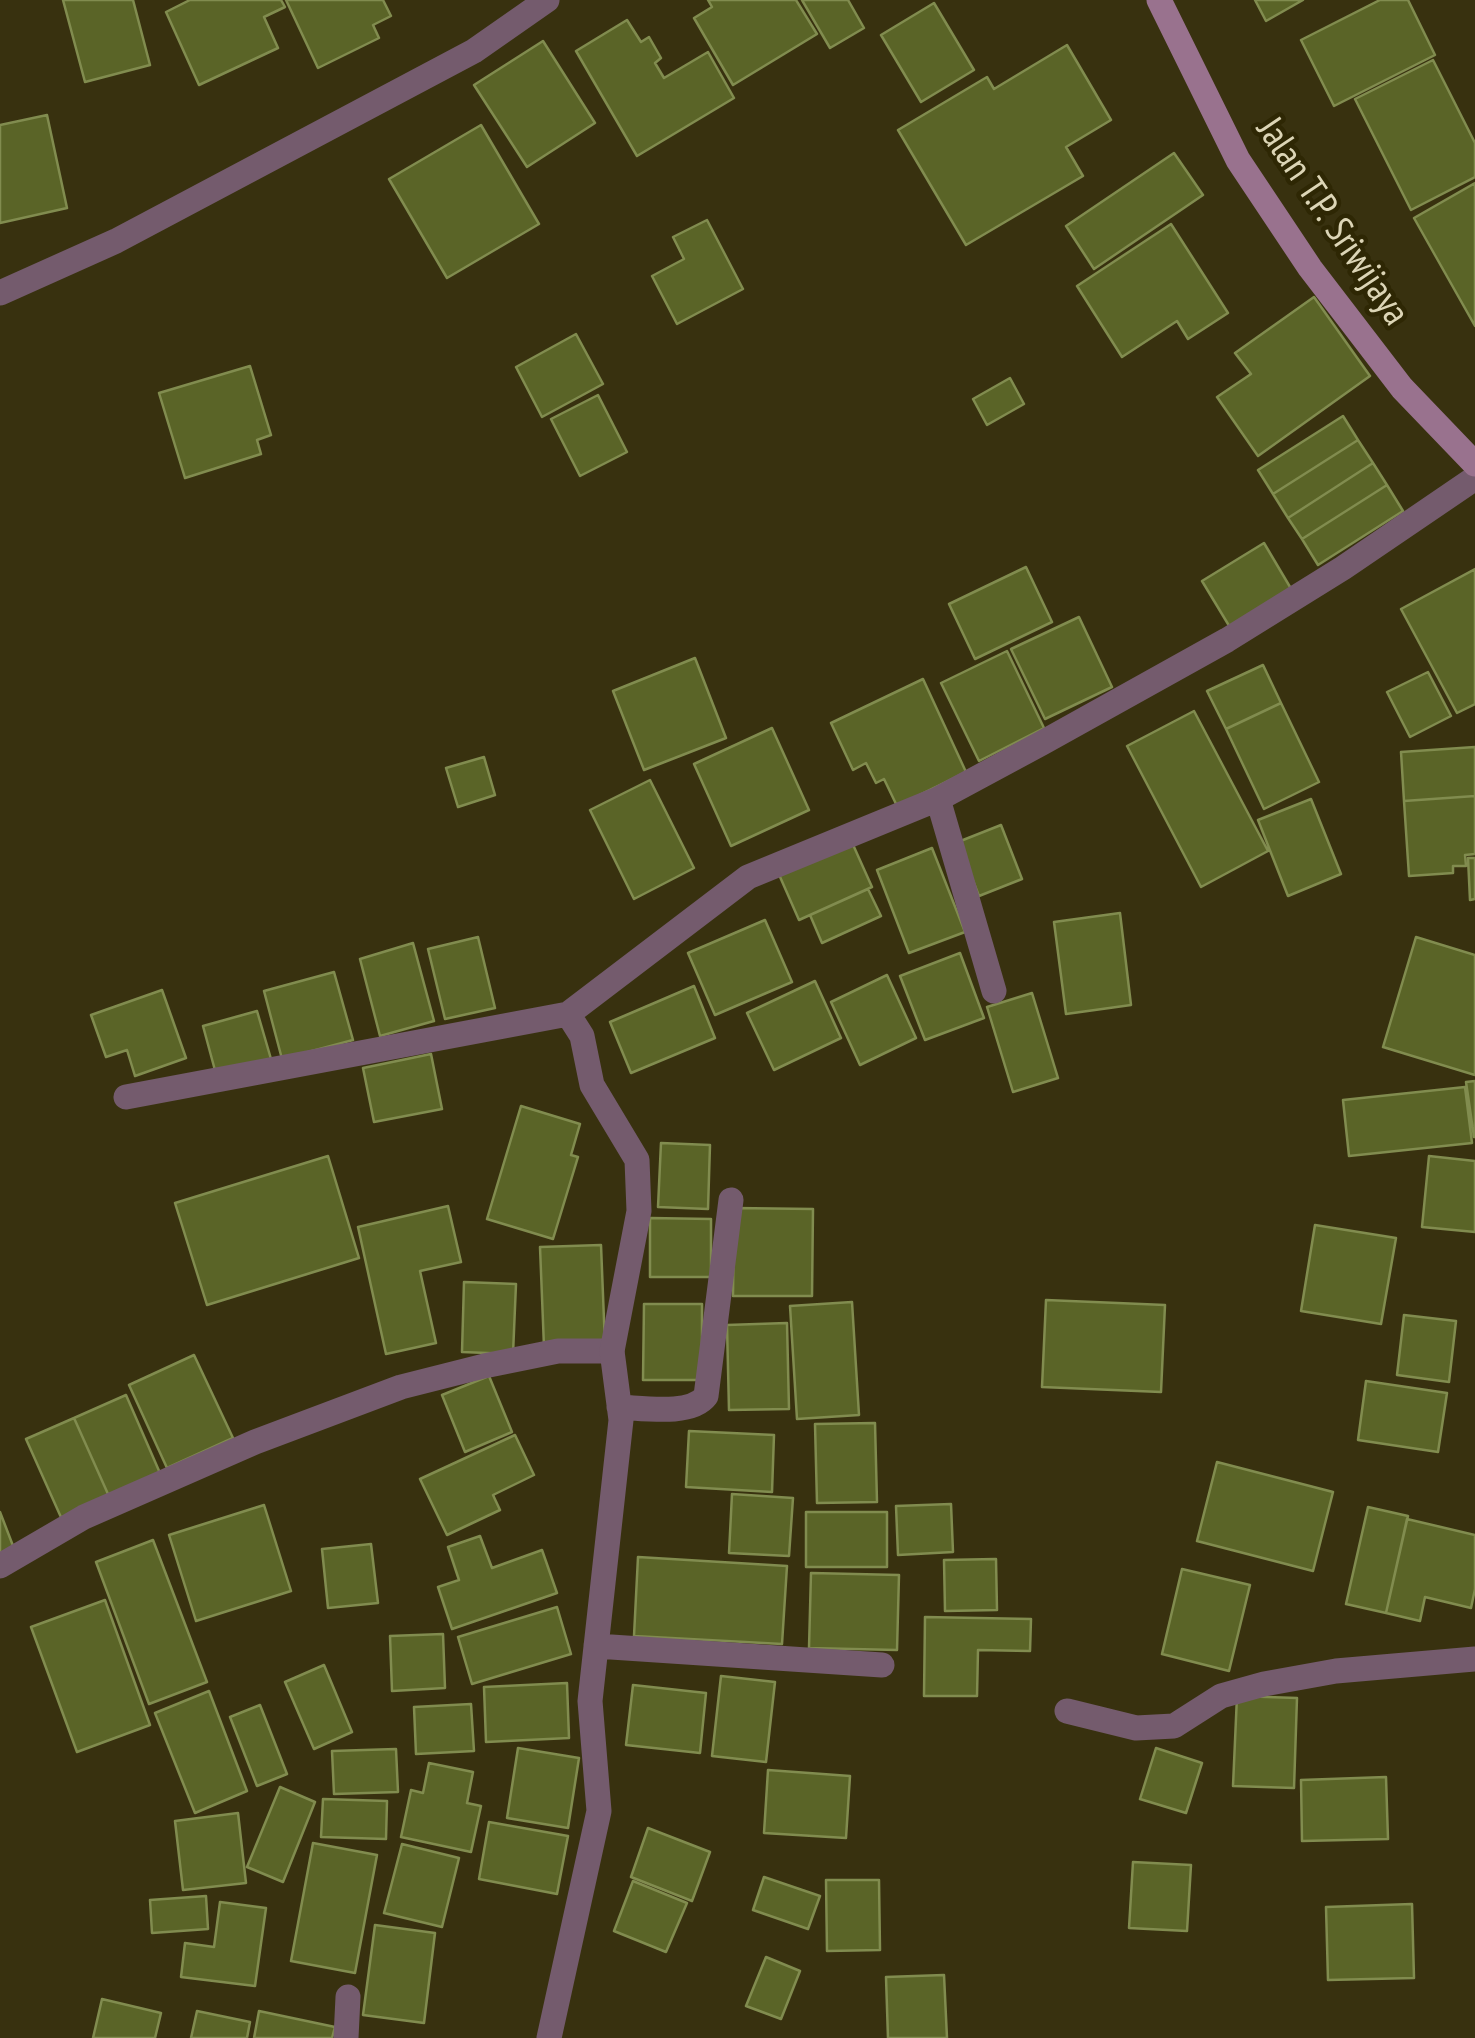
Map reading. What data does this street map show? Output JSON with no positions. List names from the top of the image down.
{
  "streets": {
    "main road": ["Jalan T.P. Sriwijaya"]
  }
}
